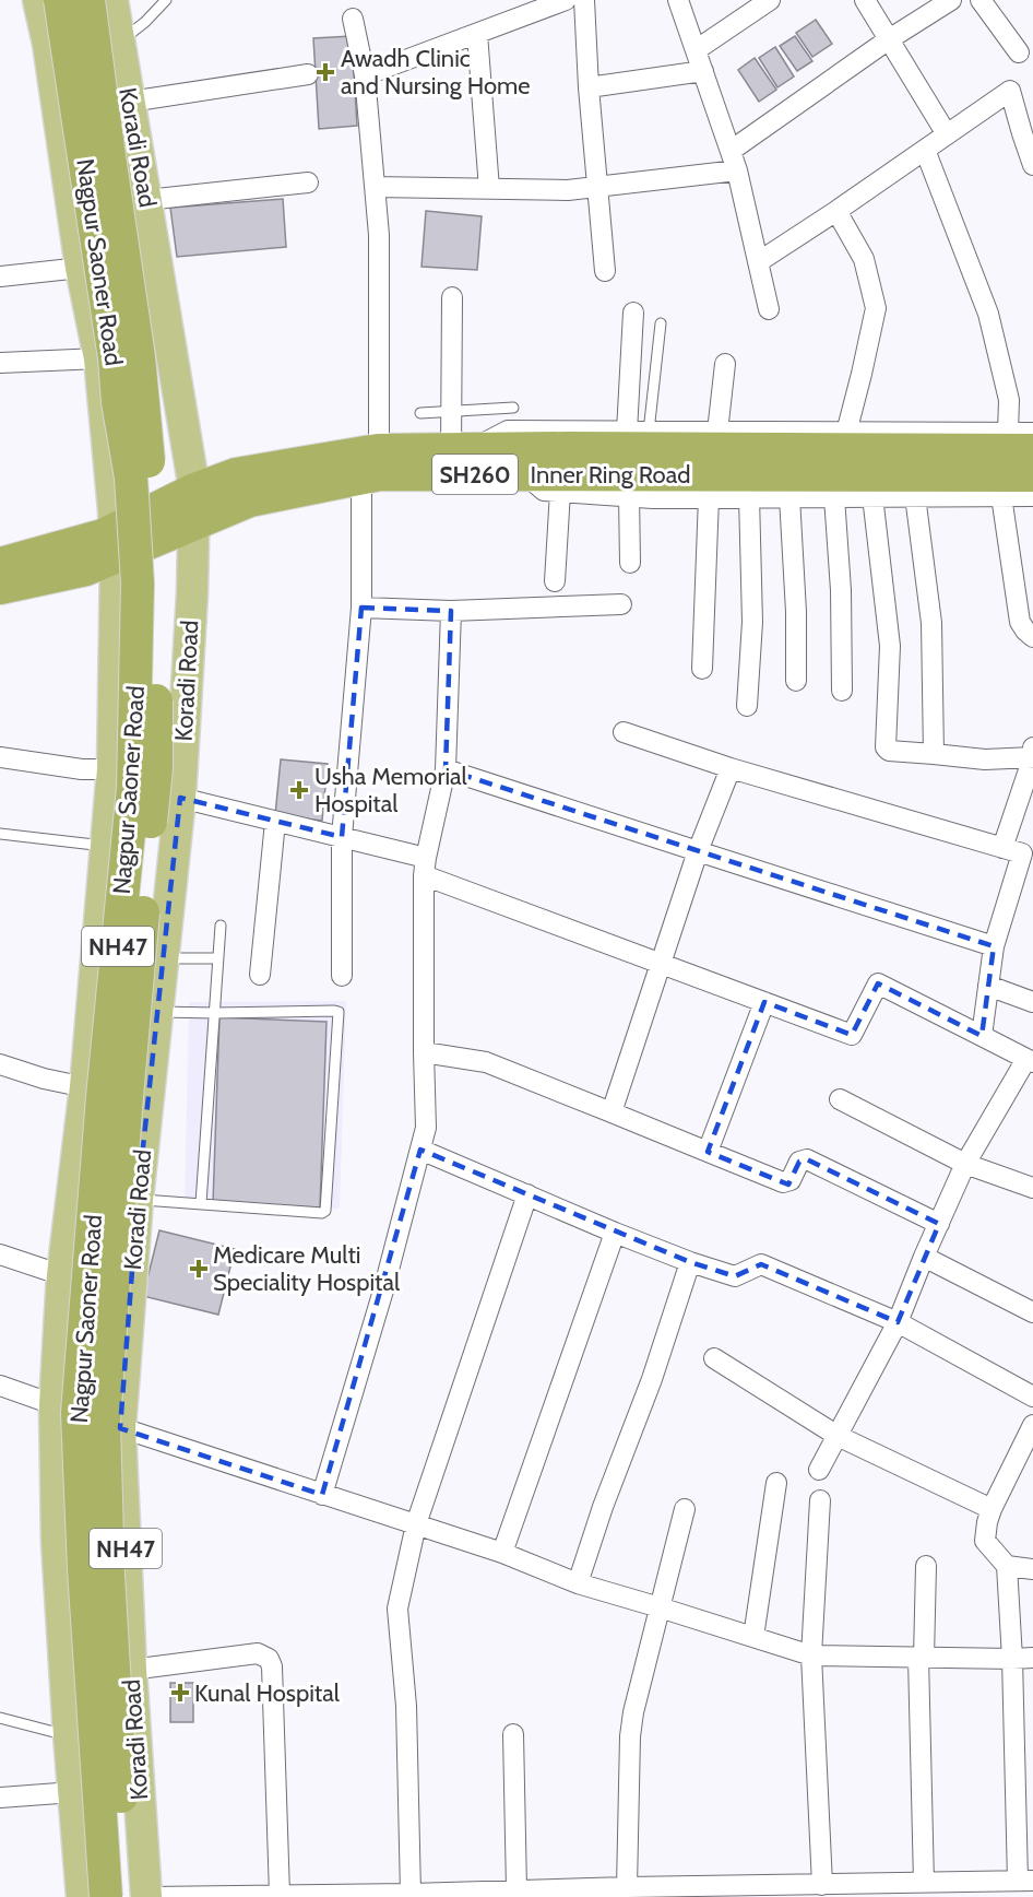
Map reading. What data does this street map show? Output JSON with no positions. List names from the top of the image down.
{
  "streets": {
    "highway": [
      "Nagpur Saoner Road",
      "SH260",
      "Inner Ring Road",
      "NH47"
    ],
    "main road": ["Koradi Road"]
  },
  "crossings": [
    ["Koradi Road", "SH260"],
    ["Koradi Road", "Inner Ring Road"],
    ["Koradi Road", "NH47"],
    ["SH260", "Inner Ring Road"],
    ["SH260", "NH47"],
    ["Inner Ring Road", "NH47"]
  ],
  "places": {
    "health": [
      "Awadh Clinic and Nursing Home",
      "Usha Memorial Hospital",
      "Medicare Multi Speciality Hospital",
      "Kunal Hospital"
    ]
  }
}
